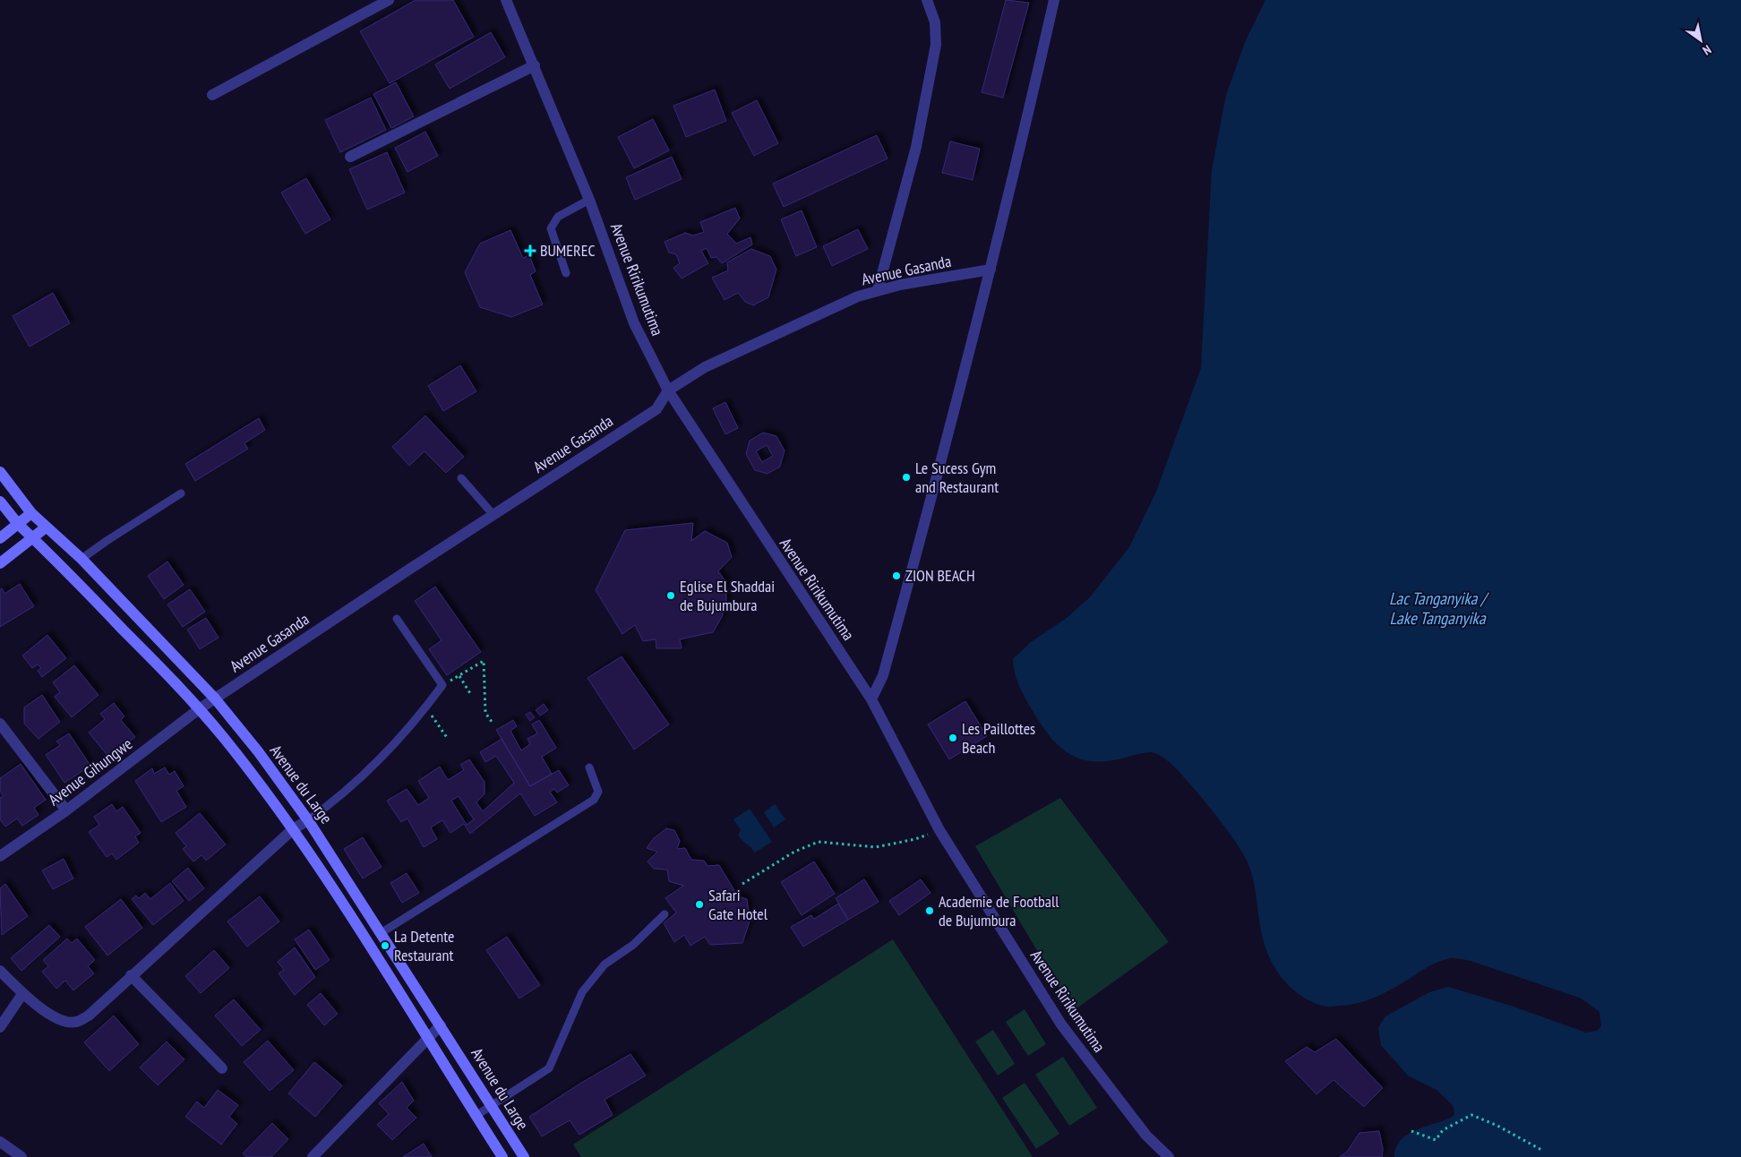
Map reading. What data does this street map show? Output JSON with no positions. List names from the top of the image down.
{
  "streets": {
    "main road": ["Avenue du Large"],
    "street": ["Avenue Gasanda", "Avenue Ririkumutima", "Avenue Gihungwe"]
  },
  "crossings": [
    ["Avenue Gasanda", "Avenue Ririkumutima"],
    ["Avenue Gasanda", "Avenue Gihungwe"],
    ["Avenue Gasanda", "Avenue du Large"],
    ["Avenue Gihungwe", "Avenue du Large"]
  ],
  "water": ["Lac Tanganyika / Lake Tanganyika"],
  "places": {
    "health": ["BUMEREC"],
    "other": [
      "Le Sucess Gym and Restaurant",
      "ZION BEACH",
      "Eglise El Shaddai de Bujumbura",
      "Les Paillottes Beach",
      "Safari Gate Hotel",
      "Academie de Football de Bujumbura",
      "La Detente Restaurant"
    ]
  },
  "north": "bottom right"
}
